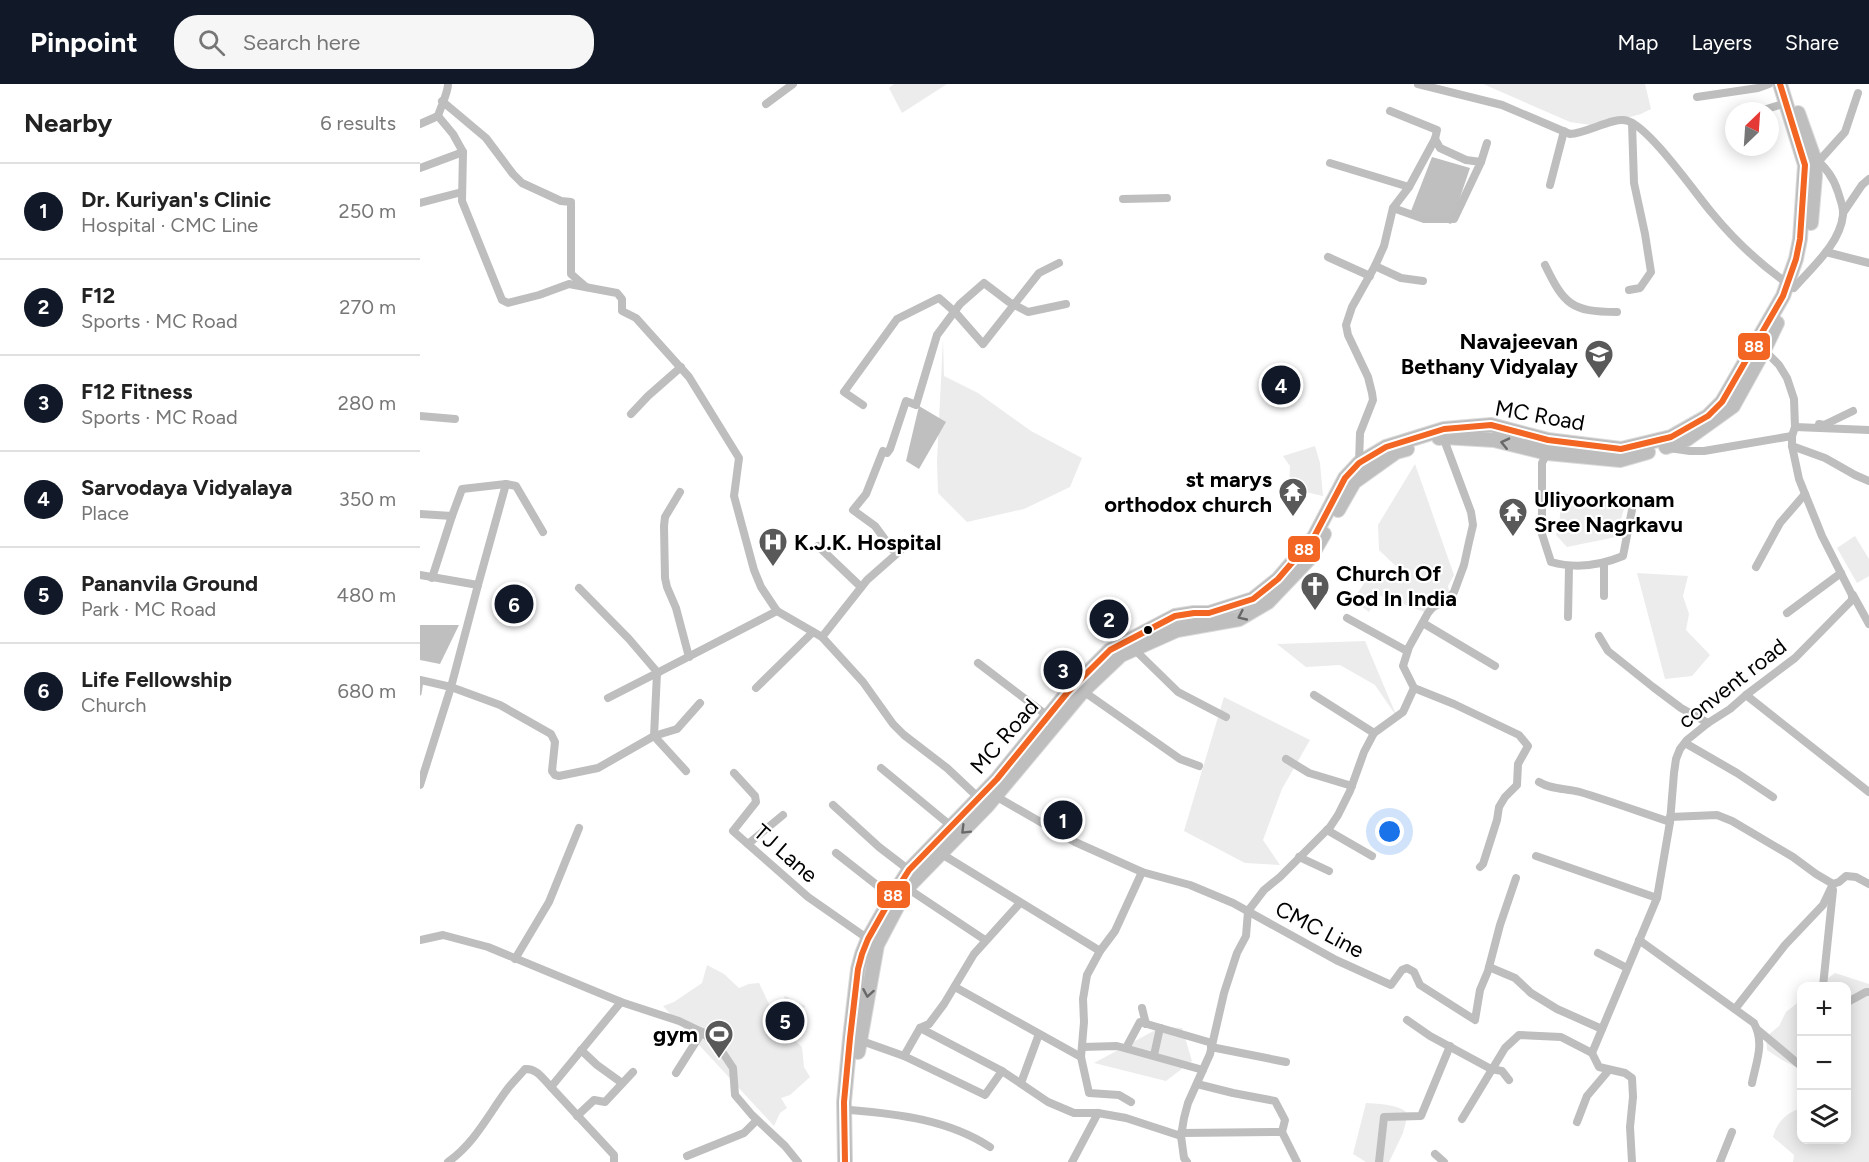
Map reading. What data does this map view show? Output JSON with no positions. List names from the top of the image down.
{
  "streets": {
    "main road": ["MC Road"],
    "street": ["convent road", "TJ Lane", "CMC Line"]
  },
  "crossings": [
    ["MC Road", "TJ Lane"],
    ["MC Road", "CMC Line"]
  ],
  "places": {
    "school or university": ["Navajeevan Bethany Vidyalay"],
    "temple": ["st marys orthodox church", "Uliyoorkonam Sree Nagrkavu"],
    "hospital": ["K.J.K. Hospital"],
    "church": ["Church Of God In India"],
    "sports": ["gym"]
  },
  "lines": ["transit line 88"],
  "north": "top right",
  "page": {
    "header": "Pinpoint",
    "search": "Search here",
    "nav": ["Map", "Layers", "Share"],
    "heading": ["Nearby", "6 results"],
    "list": [
      {
        "mark": "1",
        "name": "Dr. Kuriyan's Clinic",
        "note": "Hospital · CMC Line",
        "value": "250 m"
      },
      {
        "mark": "2",
        "name": "F12",
        "note": "Sports · MC Road",
        "value": "270 m"
      },
      {
        "mark": "3",
        "name": "F12 Fitness",
        "note": "Sports · MC Road",
        "value": "280 m"
      },
      {
        "mark": "4",
        "name": "Sarvodaya Vidyalaya",
        "note": "Place",
        "value": "350 m"
      },
      {
        "mark": "5",
        "name": "Pananvila Ground",
        "note": "Park · MC Road",
        "value": "480 m"
      },
      {
        "mark": "6",
        "name": "Life Fellowship",
        "note": "Church",
        "value": "680 m"
      }
    ],
    "pins": [
      "4",
      "6",
      "2",
      "3",
      "1",
      "5"
    ],
    "map_buttons": ["+", "−"]
  }
}
